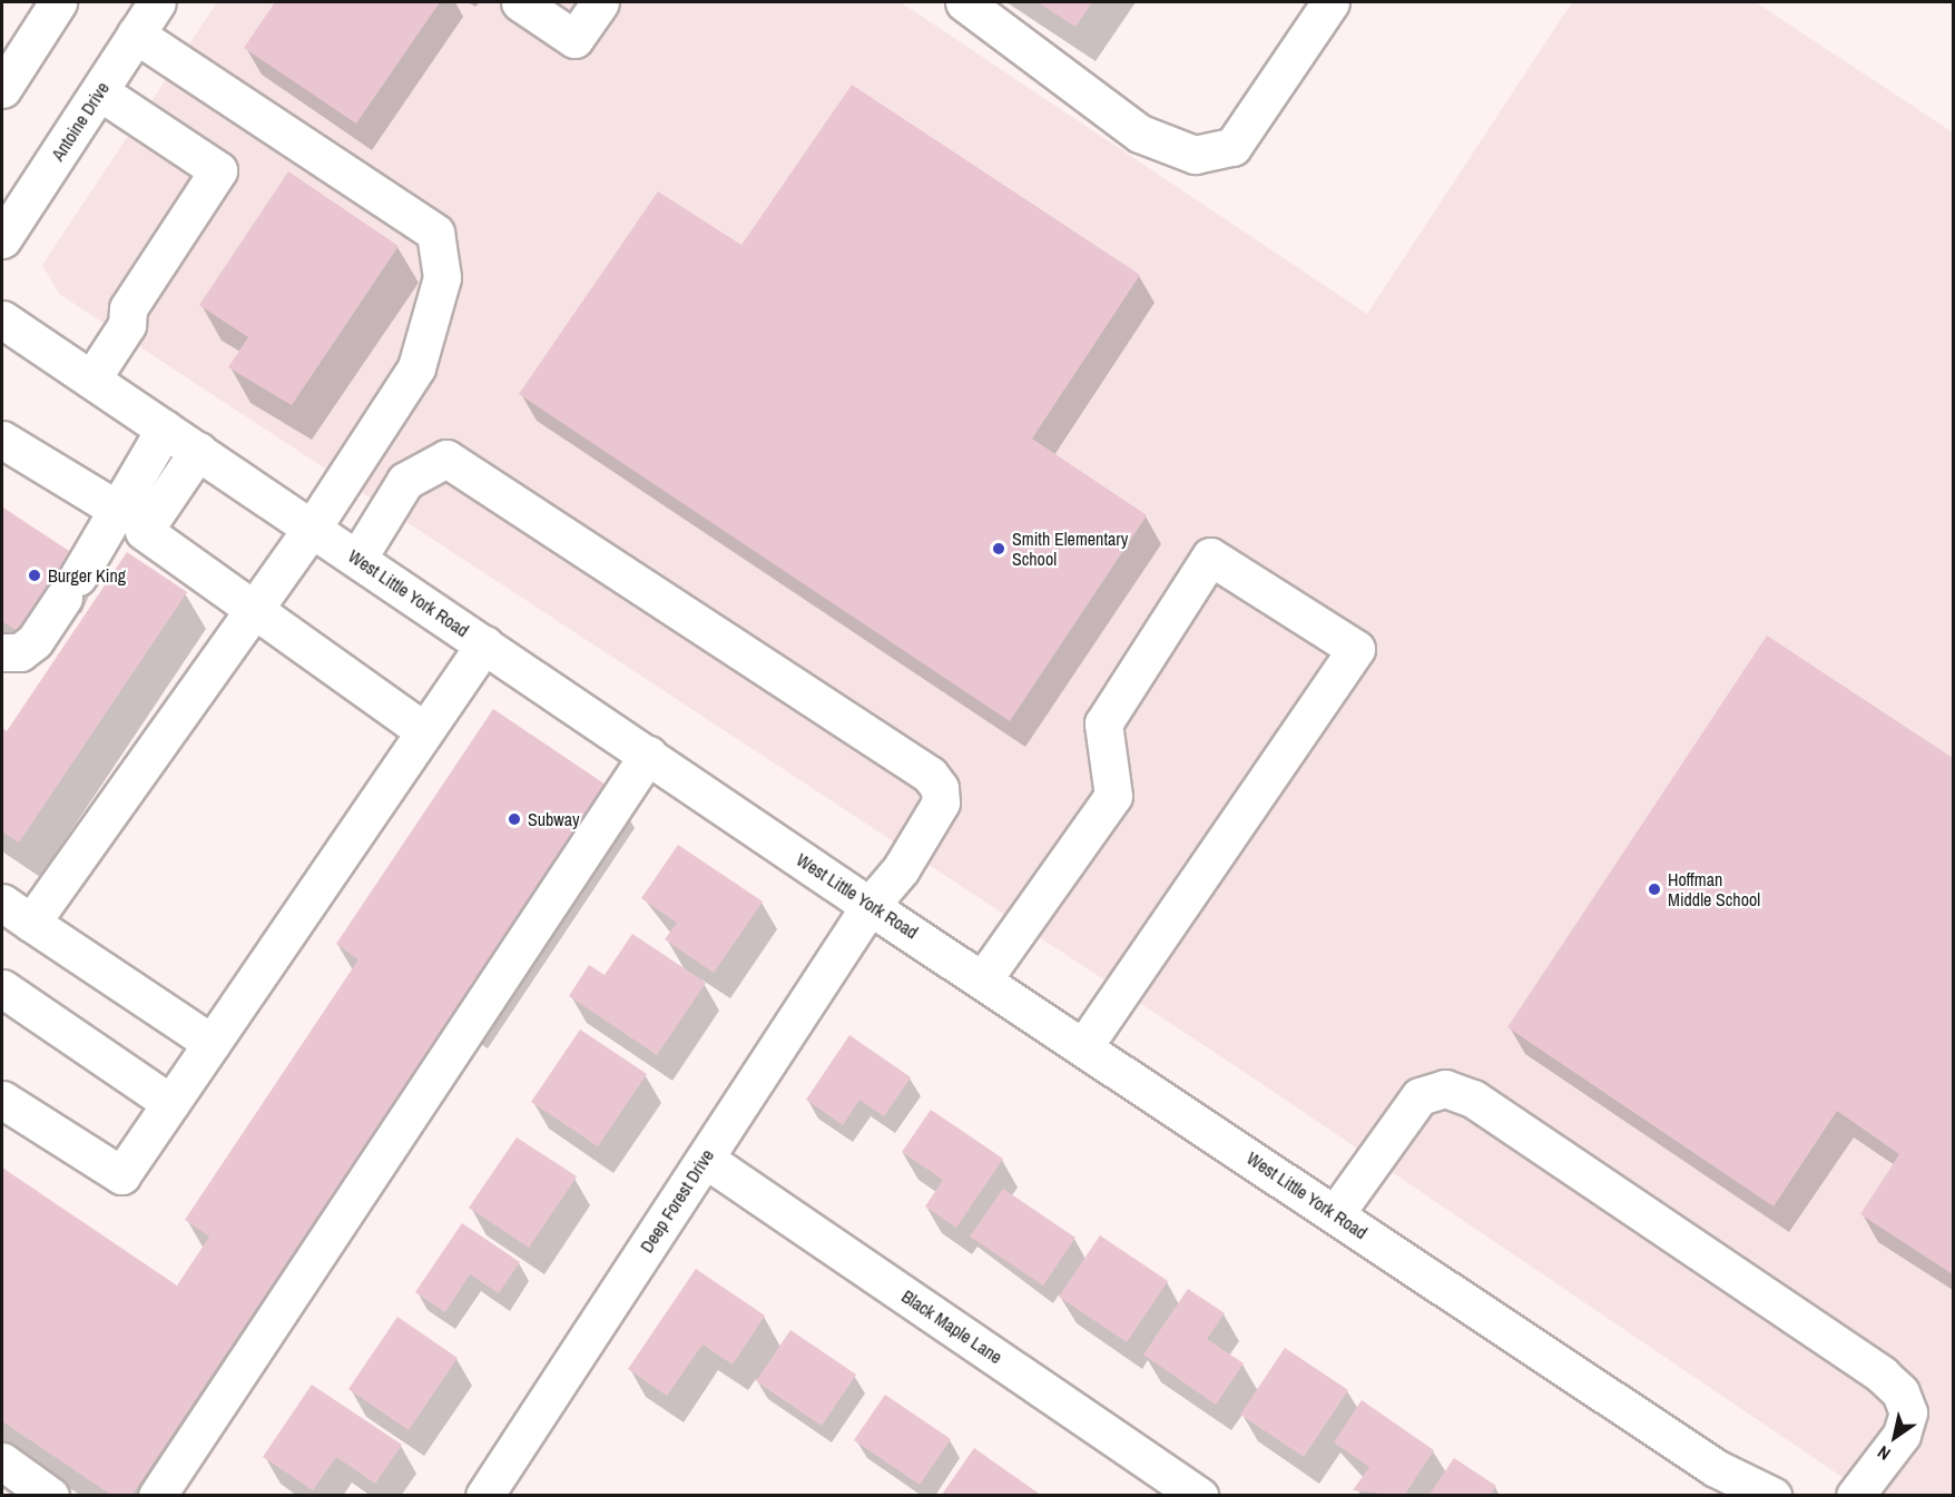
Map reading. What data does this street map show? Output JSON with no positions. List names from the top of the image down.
{
  "streets": {
    "street": [
      "Antoine Drive",
      "West Little York Road",
      "Deep Forest Drive",
      "Black Maple Lane"
    ]
  },
  "crossings": [
    ["West Little York Road", "Deep Forest Drive"],
    ["Deep Forest Drive", "Black Maple Lane"]
  ],
  "places": [
    "Smith Elementary School",
    "Burger King",
    "Subway",
    "Hoffman Middle School"
  ],
  "north": "bottom left"
}
